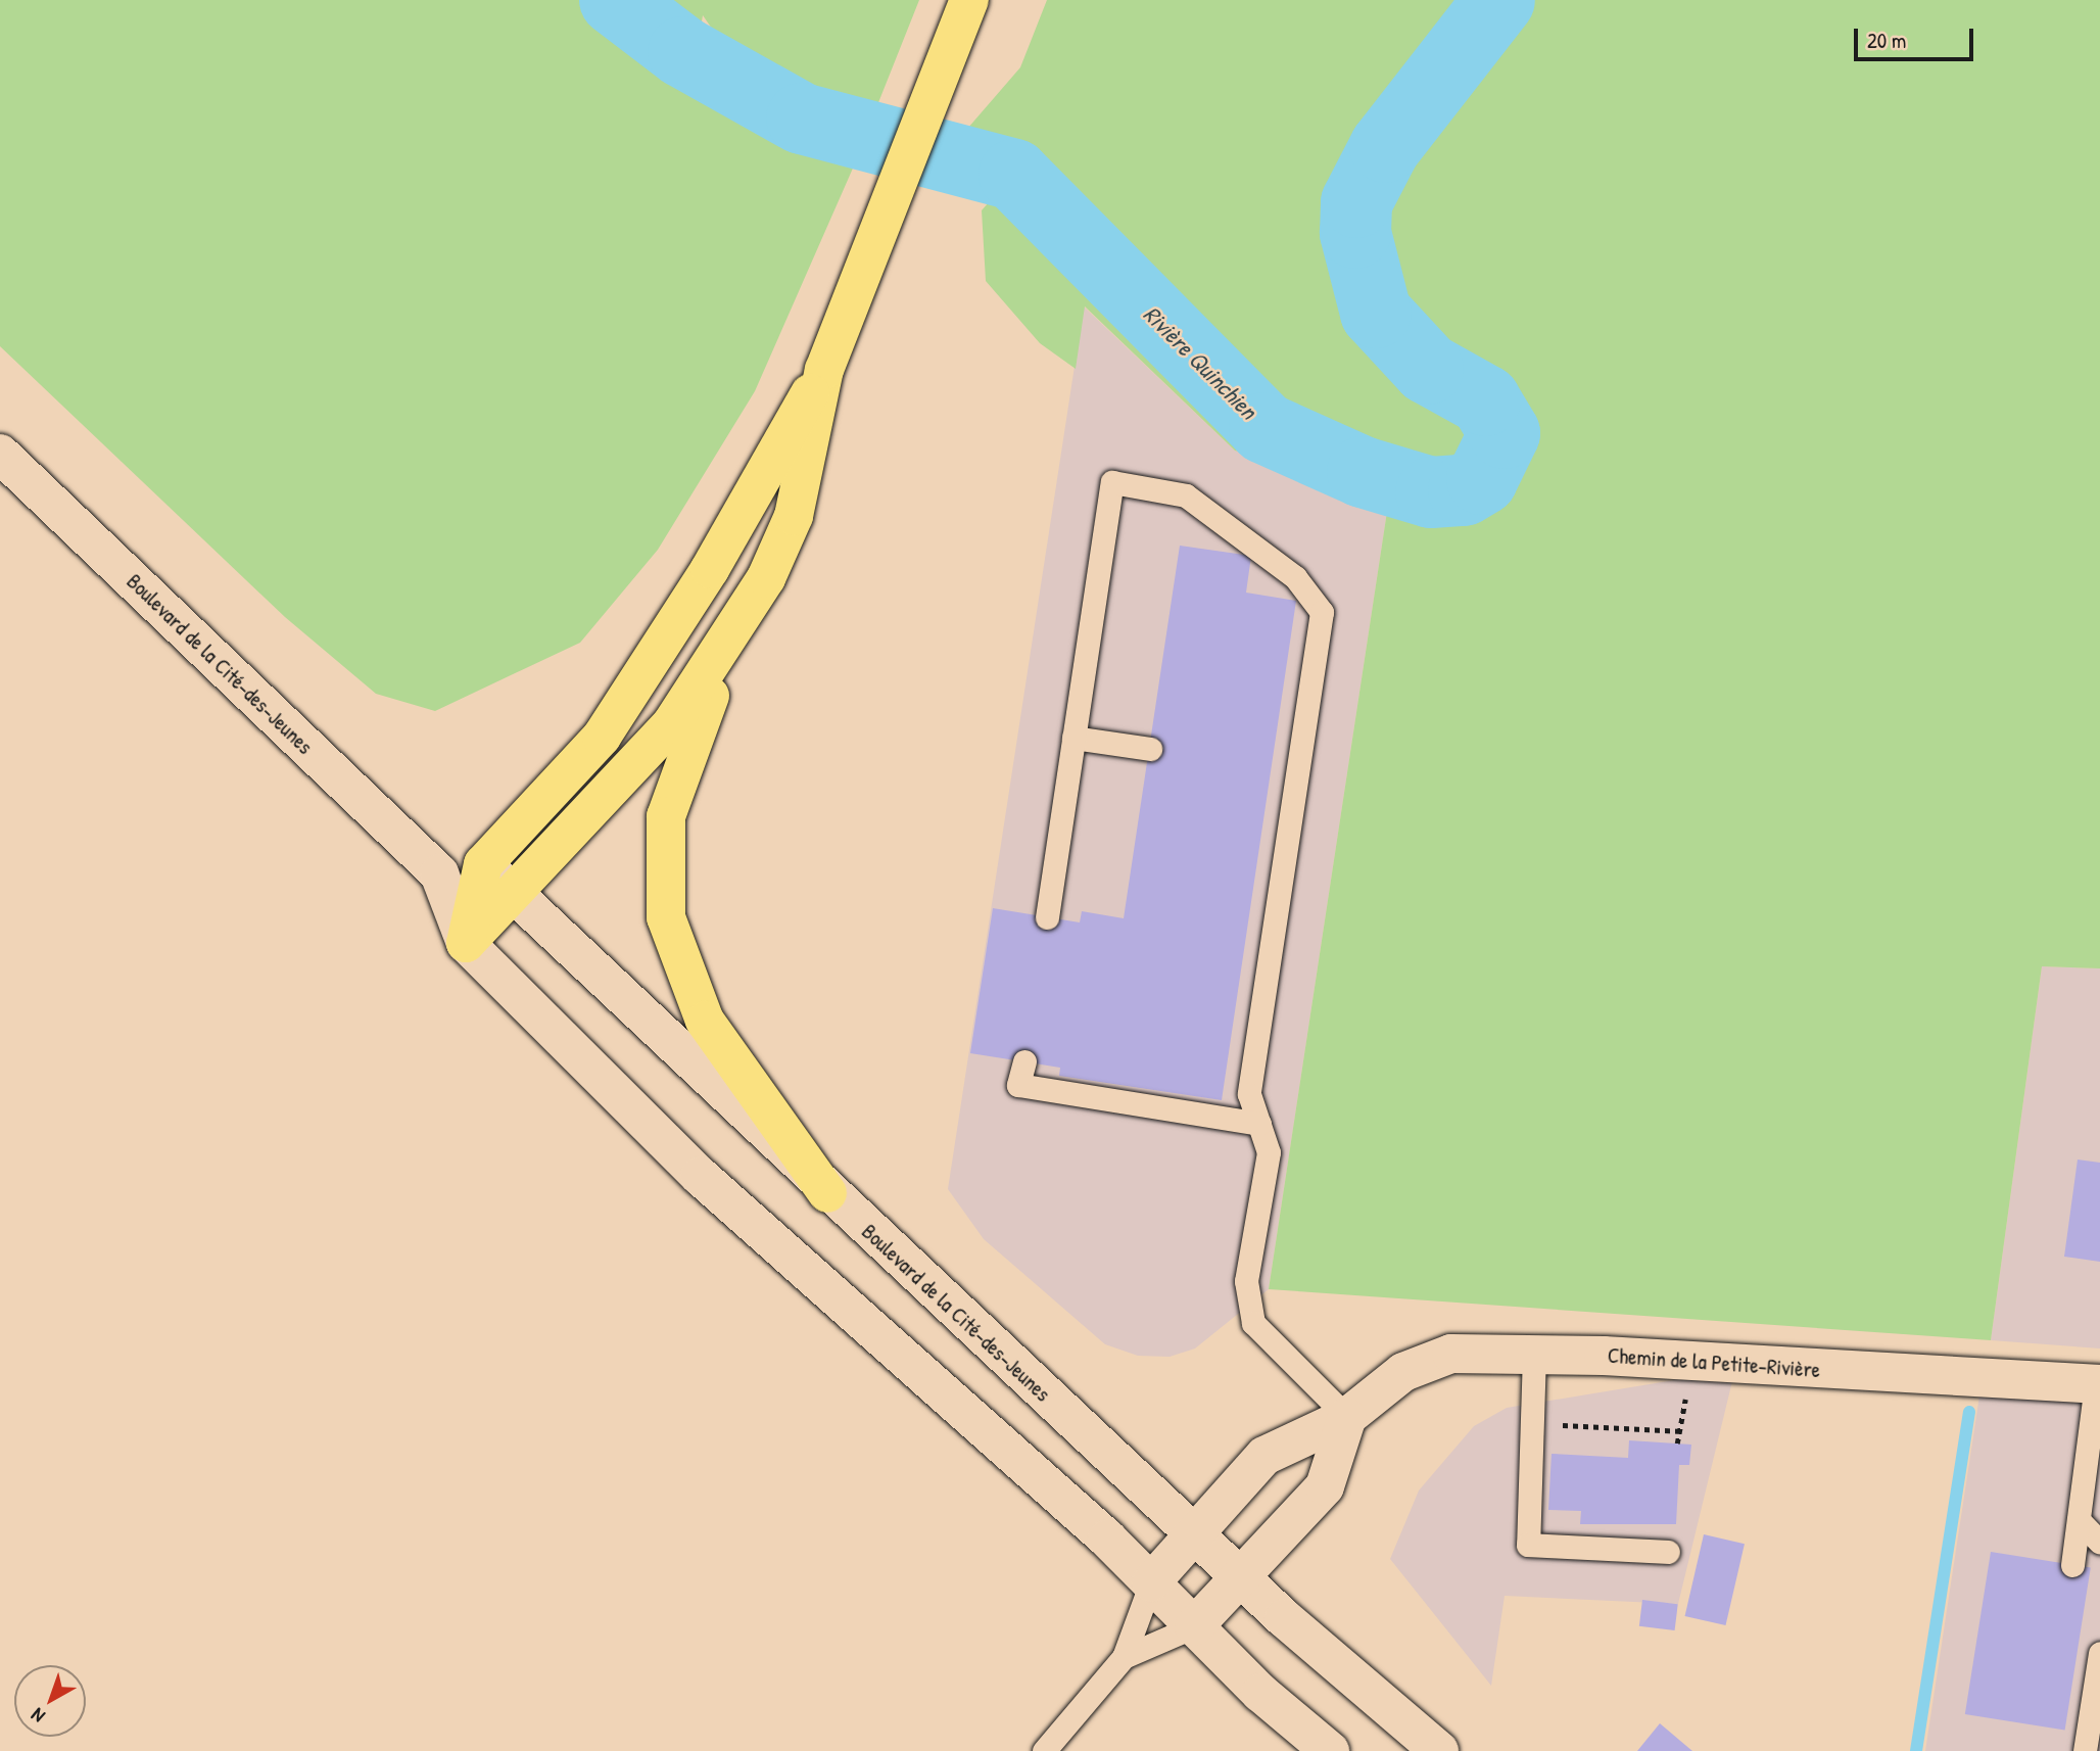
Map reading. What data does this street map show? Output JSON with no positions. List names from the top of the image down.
{
  "streets": {
    "main road": ["Boulevard de la Cité-des-Jeunes", "Chemin de la Petite-Rivière"]
  },
  "crossings": [
    ["Boulevard de la Cité-des-Jeunes", "Chemin de la Petite-Rivière"]
  ],
  "water": ["Rivière Quinchien"],
  "scale_bar": "20 m",
  "north": "bottom left"
}
